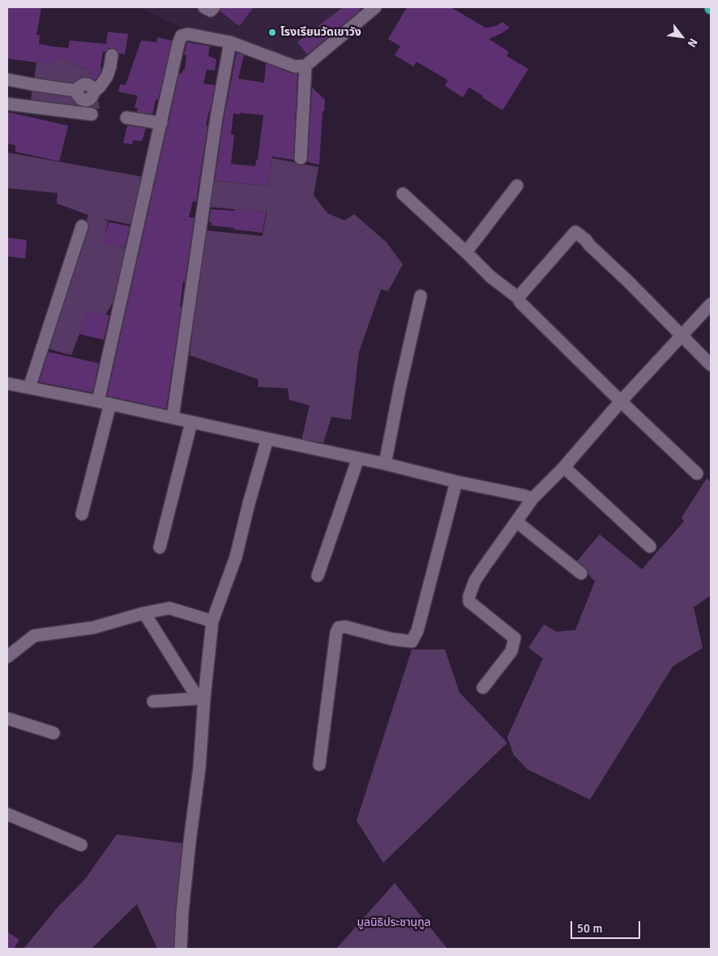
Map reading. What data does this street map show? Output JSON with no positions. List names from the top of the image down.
{
  "parks": ["มูลนิธิประชานุกูล"],
  "places": ["โรงเรียนวัดเขาวัง"],
  "scale_bar": "50 m",
  "north": "bottom right"
}
